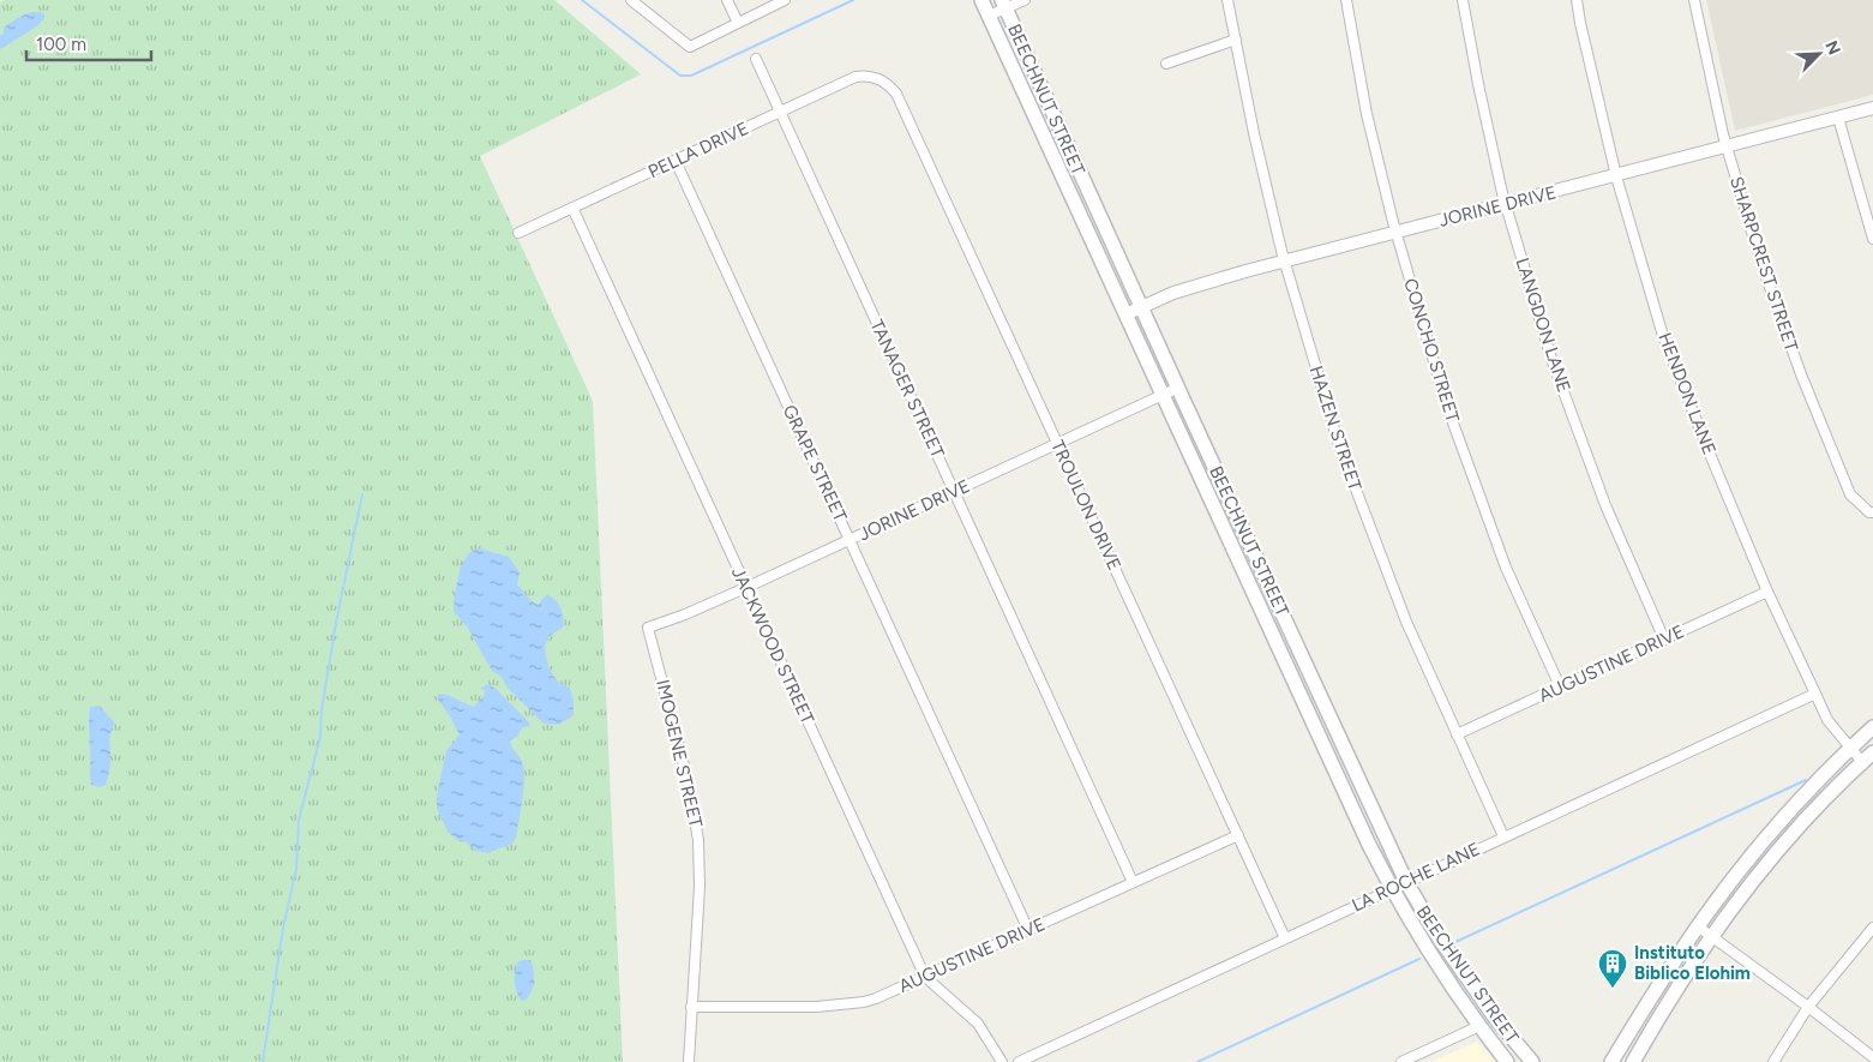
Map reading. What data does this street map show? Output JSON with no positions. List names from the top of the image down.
{
  "streets": {
    "main road": ["BEECHNUT STREET"],
    "street": [
      "PELLA DRIVE",
      "JORINE DRIVE",
      "SHARPCREST STREET",
      "LANGDON LANE",
      "CONCHO STREET",
      "TANAGER STREET",
      "HENDON LANE",
      "HAZEN STREET",
      "GRAPE STREET",
      "TROULON DRIVE",
      "JACKWOOD STREET",
      "AUGUSTINE DRIVE",
      "IMOGENE STREET",
      "LA ROCHE LANE"
    ]
  },
  "crossings": [
    ["BEECHNUT STREET", "JORINE DRIVE"],
    ["BEECHNUT STREET", "LA ROCHE LANE"],
    ["PELLA DRIVE", "TANAGER STREET"],
    ["PELLA DRIVE", "GRAPE STREET"],
    ["PELLA DRIVE", "TROULON DRIVE"],
    ["PELLA DRIVE", "JACKWOOD STREET"],
    ["JORINE DRIVE", "SHARPCREST STREET"],
    ["JORINE DRIVE", "LANGDON LANE"],
    ["JORINE DRIVE", "CONCHO STREET"],
    ["JORINE DRIVE", "TANAGER STREET"],
    ["JORINE DRIVE", "HENDON LANE"],
    ["JORINE DRIVE", "HAZEN STREET"],
    ["JORINE DRIVE", "GRAPE STREET"],
    ["JORINE DRIVE", "TROULON DRIVE"],
    ["JORINE DRIVE", "JACKWOOD STREET"],
    ["JORINE DRIVE", "IMOGENE STREET"],
    ["LANGDON LANE", "AUGUSTINE DRIVE"],
    ["CONCHO STREET", "AUGUSTINE DRIVE"],
    ["TANAGER STREET", "AUGUSTINE DRIVE"],
    ["HENDON LANE", "AUGUSTINE DRIVE"],
    ["HENDON LANE", "LA ROCHE LANE"],
    ["HAZEN STREET", "AUGUSTINE DRIVE"],
    ["HAZEN STREET", "LA ROCHE LANE"],
    ["GRAPE STREET", "AUGUSTINE DRIVE"],
    ["TROULON DRIVE", "AUGUSTINE DRIVE"],
    ["TROULON DRIVE", "LA ROCHE LANE"],
    ["JACKWOOD STREET", "AUGUSTINE DRIVE"],
    ["AUGUSTINE DRIVE", "IMOGENE STREET"]
  ],
  "places": {
    "building": ["Instituto Biblico Elohim"]
  },
  "scale_bar": "100 m",
  "north": "top right"
}
